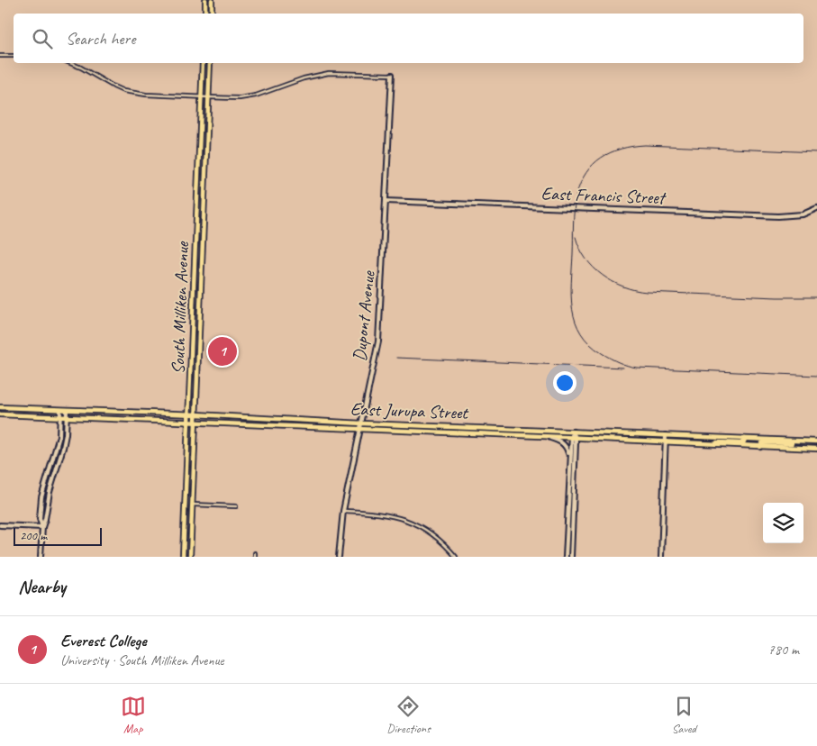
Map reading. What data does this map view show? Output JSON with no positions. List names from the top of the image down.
{
  "streets": {
    "main road": ["South Milliken Avenue", "East Jurupa Street"],
    "street": ["East Francis Street", "Dupont Avenue"]
  },
  "crossings": [
    ["East Francis Street", "Dupont Avenue"],
    ["South Milliken Avenue", "East Jurupa Street"],
    ["Dupont Avenue", "East Jurupa Street"]
  ],
  "scale_bar": "200 m",
  "page": {
    "search": "Search here",
    "pins": "1",
    "scale": "200 m",
    "heading": "Nearby",
    "list": [
      {
        "mark": "1",
        "name": "Everest College",
        "note": "University · South Milliken Avenue",
        "value": "780 m"
      }
    ],
    "nav": ["Map", "Directions", "Saved"]
  }
}
